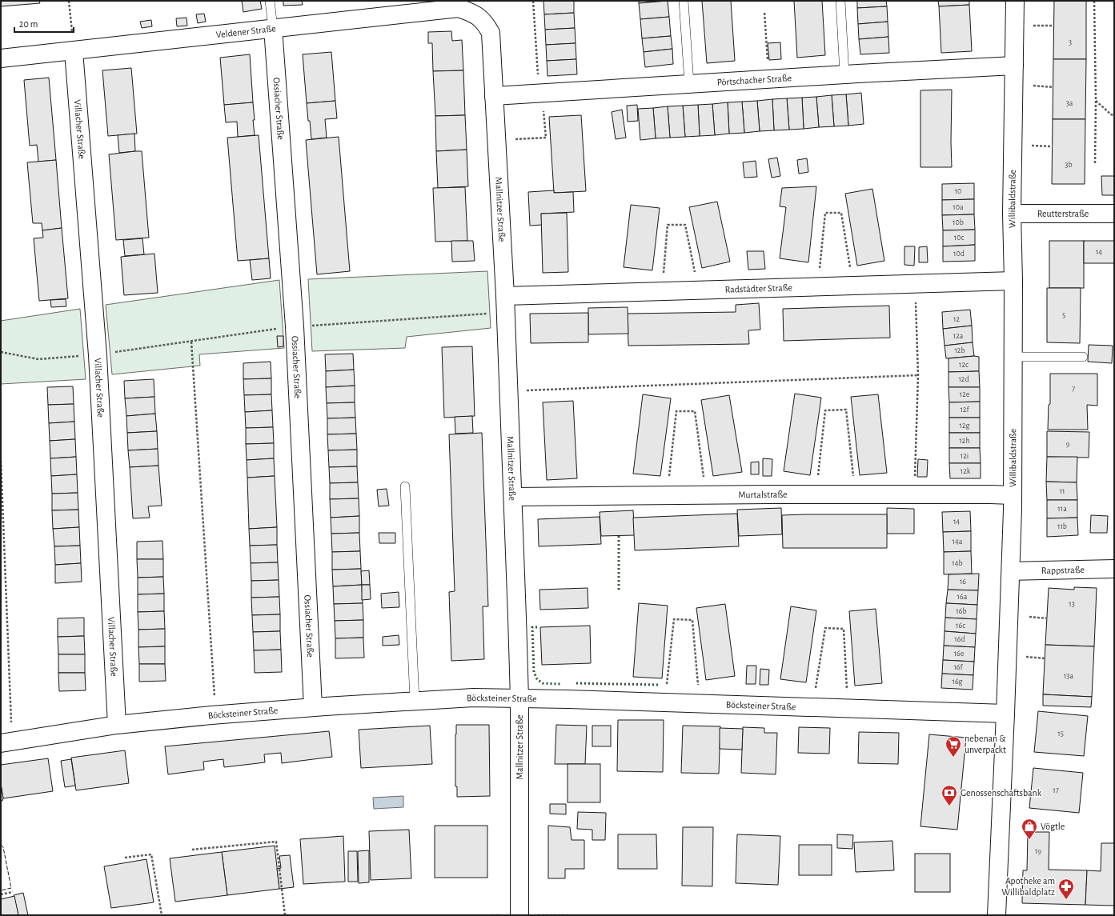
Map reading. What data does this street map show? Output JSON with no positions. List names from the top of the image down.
{
  "streets": {
    "street": [
      "Veldener Straße",
      "Pörtschacher Straße",
      "Ossiacher Straße",
      "Villacher Straße",
      "Willibaldstraße",
      "Mallnitzer Straße",
      "Reutterstraße",
      "Radstädter Straße",
      "Murtalstraße",
      "Rappstraße",
      "Böcksteiner Straße"
    ]
  },
  "crossings": [
    ["Veldener Straße", "Ossiacher Straße"],
    ["Veldener Straße", "Villacher Straße"],
    ["Veldener Straße", "Mallnitzer Straße"],
    ["Pörtschacher Straße", "Willibaldstraße"],
    ["Pörtschacher Straße", "Mallnitzer Straße"],
    ["Ossiacher Straße", "Böcksteiner Straße"],
    ["Villacher Straße", "Böcksteiner Straße"],
    ["Willibaldstraße", "Reutterstraße"],
    ["Willibaldstraße", "Radstädter Straße"],
    ["Willibaldstraße", "Murtalstraße"],
    ["Willibaldstraße", "Rappstraße"],
    ["Willibaldstraße", "Böcksteiner Straße"],
    ["Mallnitzer Straße", "Radstädter Straße"],
    ["Mallnitzer Straße", "Murtalstraße"],
    ["Mallnitzer Straße", "Böcksteiner Straße"]
  ],
  "places": {
    "supermarket": ["nebenan & unverpackt"],
    "bank": ["Genossenschaftsbank"],
    "shop": ["Vögtle"],
    "pharmacy": ["Apotheke am Willibaldplatz"]
  },
  "house_numbers": [
    "3",
    "3a",
    "3b",
    "10",
    "10a",
    "10b",
    "10c",
    "14",
    "10d",
    "5",
    "12",
    "12a",
    "12b",
    "12c",
    "12d",
    "7",
    "12e",
    "12f",
    "12g",
    "12h",
    "9",
    "12i",
    "12k",
    "11",
    "11a",
    "14",
    "11b",
    "14a",
    "14b",
    "16",
    "16a",
    "13",
    "16b",
    "16c",
    "16d",
    "16e",
    "16f",
    "13a",
    "16g",
    "15",
    "17",
    "19"
  ],
  "scale_bar": "20 m"
}
